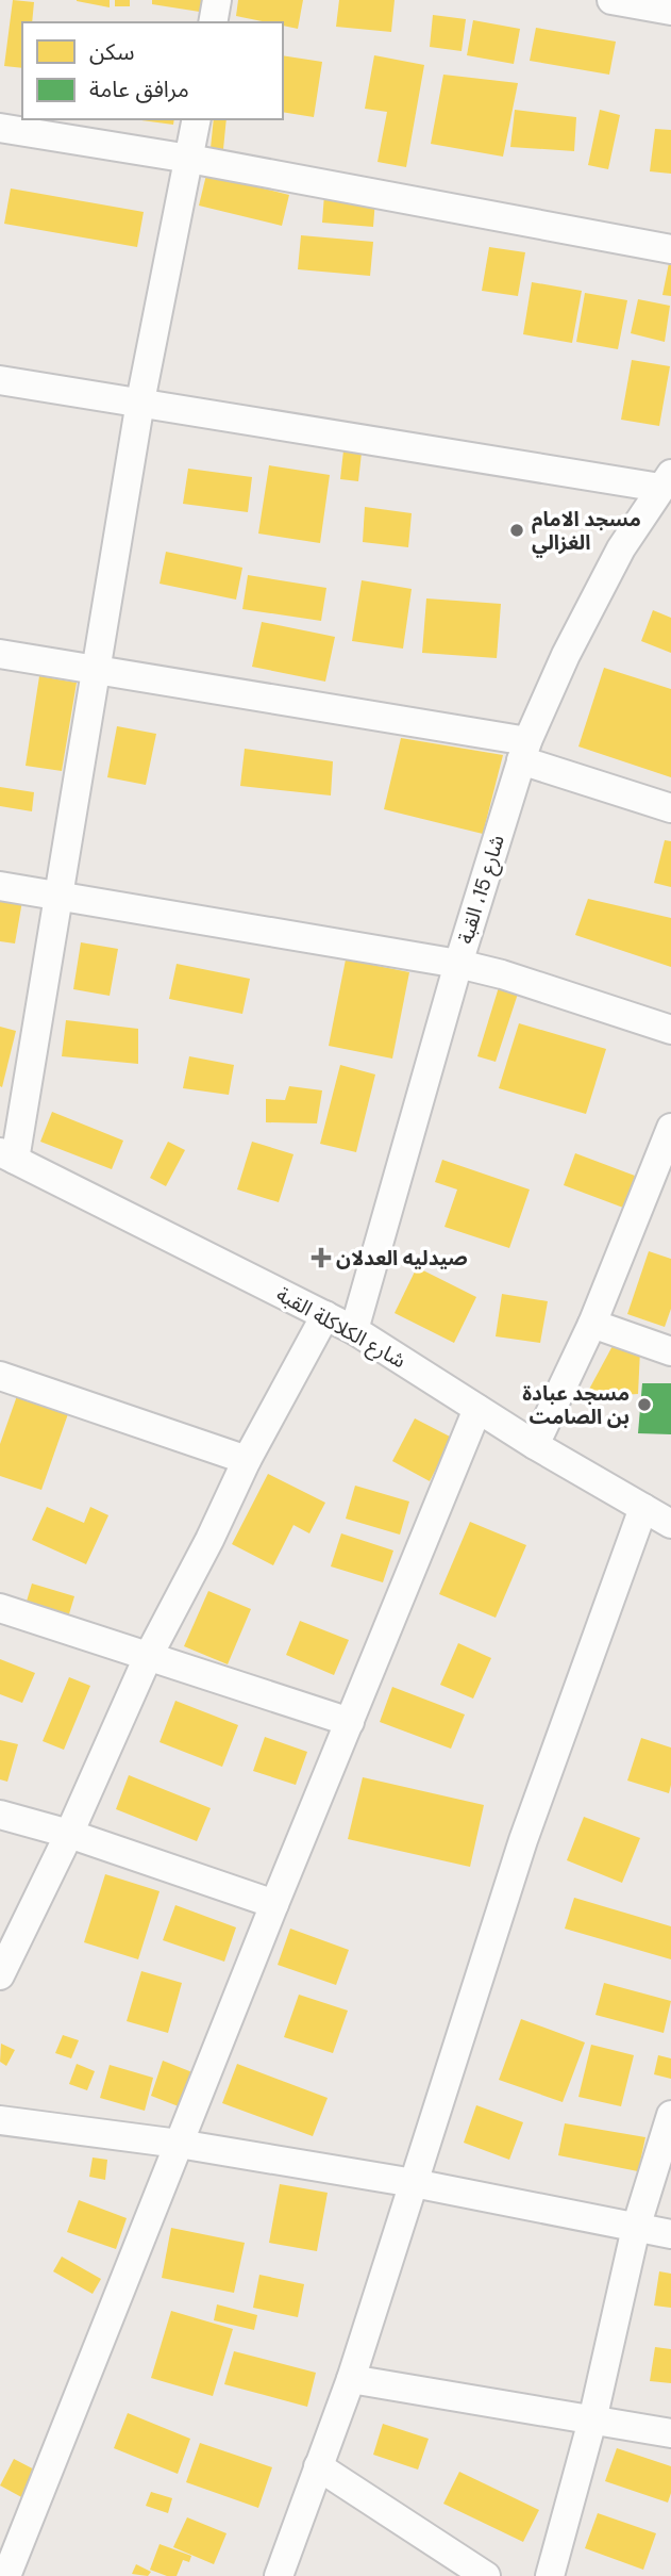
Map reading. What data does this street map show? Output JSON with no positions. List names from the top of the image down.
{
  "streets": {
    "street": ["شارع 15، القبة", "شارع الكلاكلة القبة"]
  },
  "crossings": [
    ["شارع 15، القبة", "شارع الكلاكلة القبة"]
  ],
  "places": {
    "other": ["مسجد الامام الغزالي", "مسجد عبادة بن الصامت"],
    "health": ["صيدليه العدلان"]
  },
  "legend": ["سكن", "مرافق عامة"]
}
